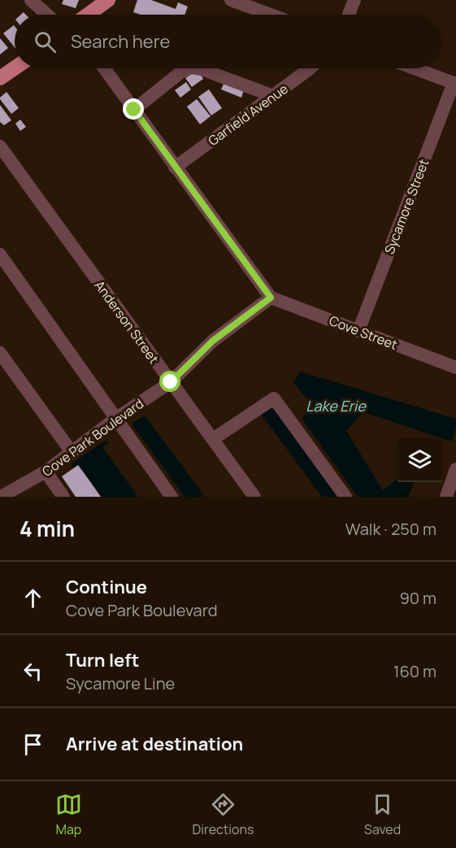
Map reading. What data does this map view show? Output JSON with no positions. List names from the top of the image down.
{
  "streets": {
    "street": [
      "Garfield Avenue",
      "Sycamore Street",
      "Anderson Street",
      "Cove Street",
      "Cove Park Boulevard"
    ]
  },
  "crossings": [
    ["Sycamore Street", "Cove Street"],
    ["Anderson Street", "Cove Park Boulevard"],
    ["Cove Street", "Cove Park Boulevard"]
  ],
  "water": ["Lake Erie"],
  "page": {
    "search": "Search here",
    "heading": ["4 min", "Walk · 250 m"],
    "list": [
      ["Continue", "Cove Park Boulevard", "90 m"],
      ["Turn left", "Sycamore Line", "160 m"],
      "Arrive at destination"
    ],
    "nav": ["Map", "Directions", "Saved"]
  }
}
